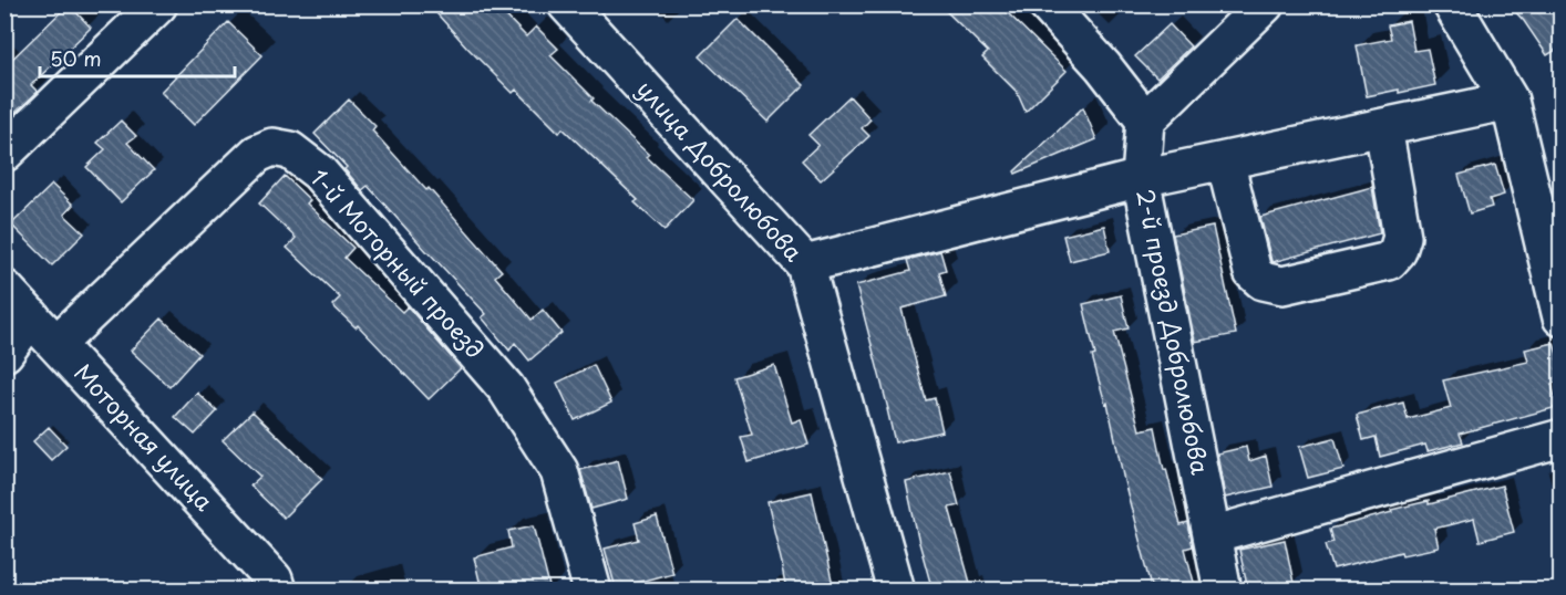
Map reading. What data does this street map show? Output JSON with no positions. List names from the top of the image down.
{
  "streets": {
    "street": [
      "улица Добролюбова",
      "1-й Моторный проезд",
      "2-й проезд Добролюбова",
      "Моторная улица"
    ]
  },
  "crossings": [
    ["1-й Моторный проезд", "Моторная улица"]
  ],
  "scale_bar": "50 m"
}
